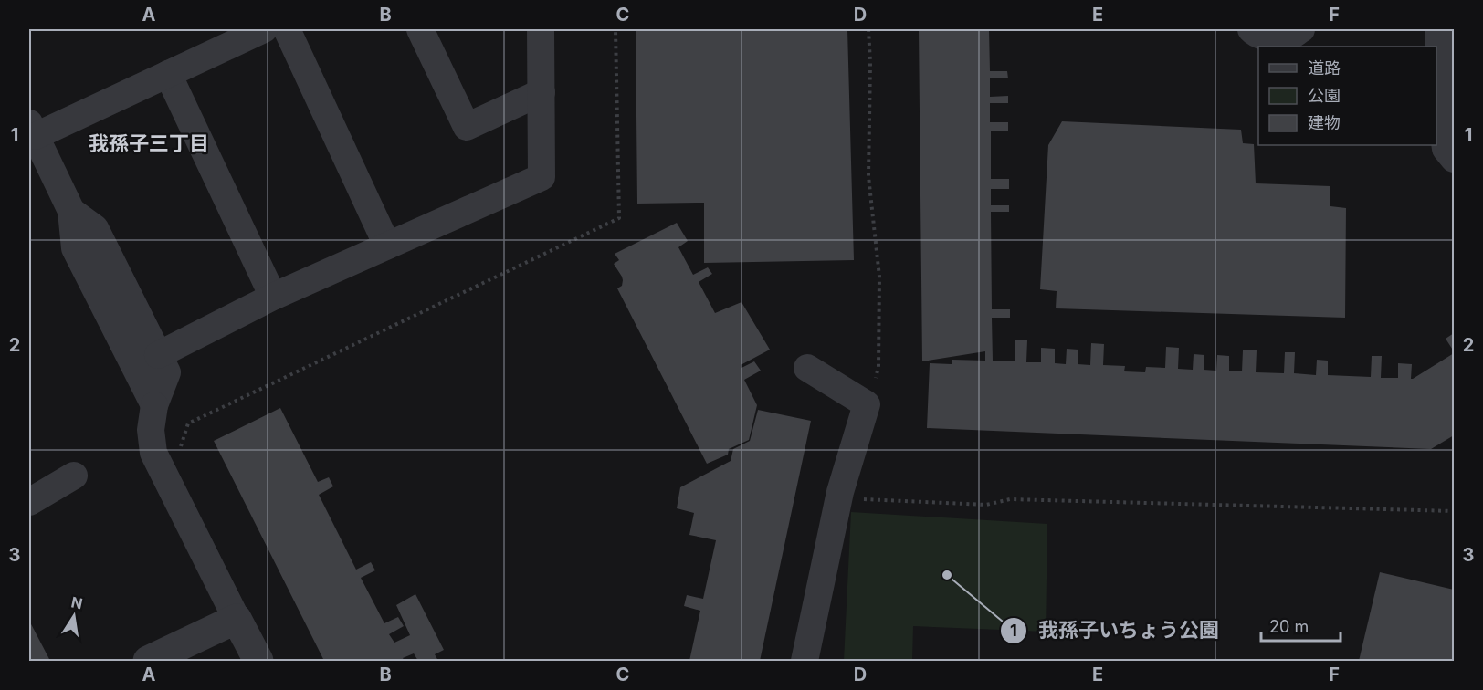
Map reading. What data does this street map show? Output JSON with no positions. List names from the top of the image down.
{
  "districts": ["我孫子三丁目"],
  "places": ["我孫子いちょう公園"],
  "legend": ["道路", "公園", "建物"],
  "scale_bar": "20 m",
  "north": "top",
  "grid": {
    "columns": [
      "A",
      "B",
      "C",
      "D",
      "E",
      "F"
    ],
    "rows": ["1", "2", "3"]
  }
}
